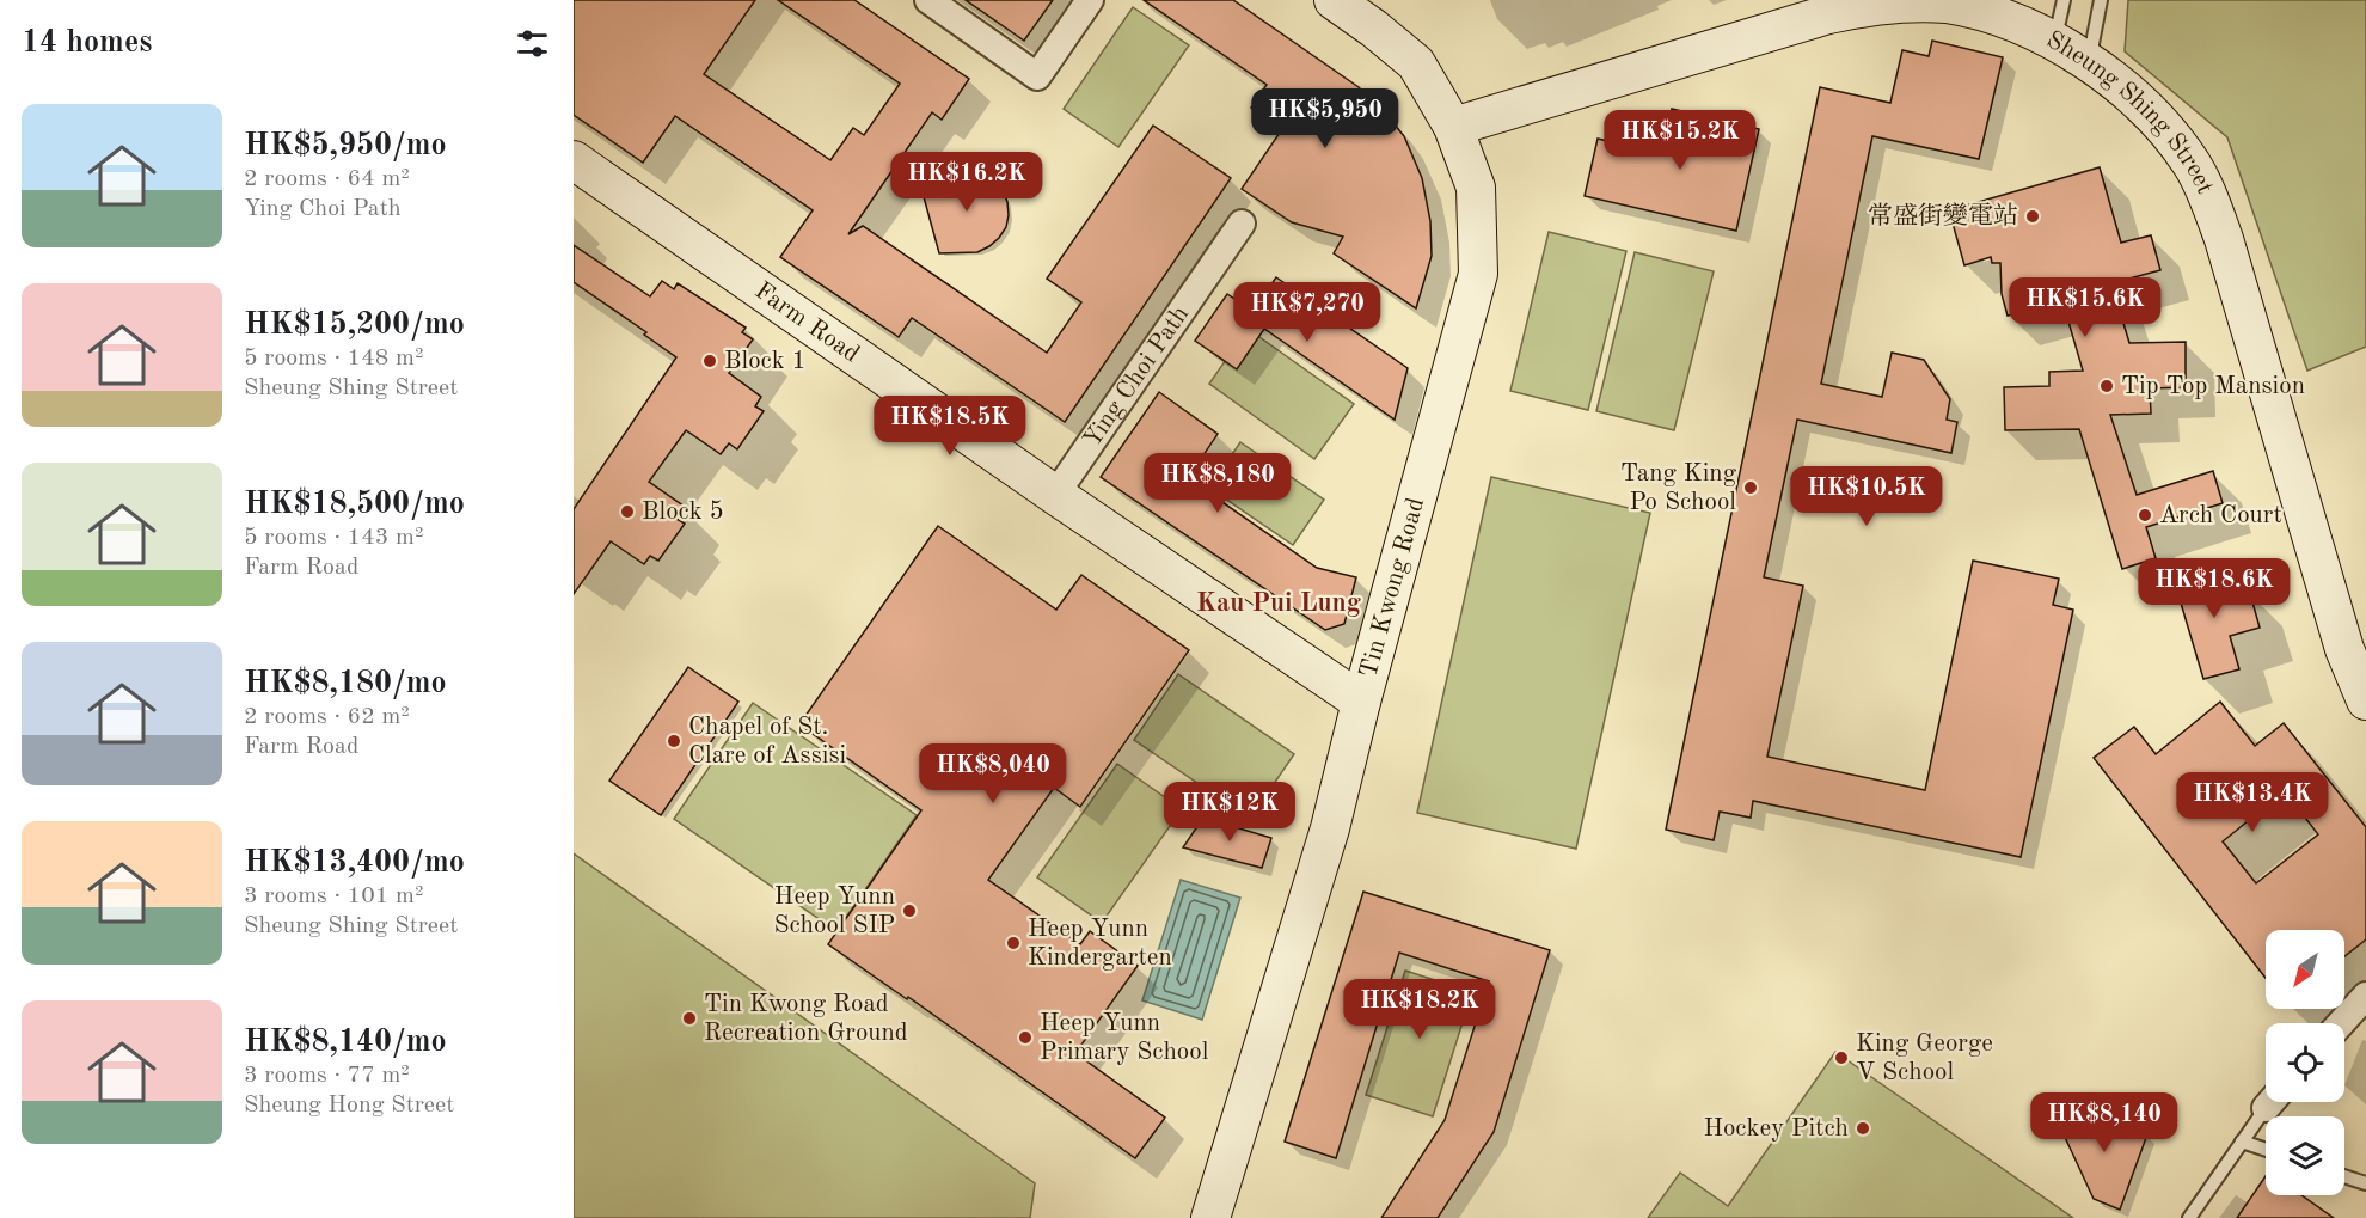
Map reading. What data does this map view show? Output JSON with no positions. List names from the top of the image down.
{
  "streets": {
    "street": [
      "Sheung Shing Street",
      "Farm Road",
      "Ying Choi Path",
      "Tin Kwong Road"
    ]
  },
  "crossings": [
    ["Sheung Shing Street", "Tin Kwong Road"],
    ["Farm Road", "Ying Choi Path"],
    ["Farm Road", "Tin Kwong Road"]
  ],
  "districts": ["Kau Pui Lung"],
  "places": [
    "常盛街變電站",
    "Block 1",
    "Tip Top Mansion",
    "Tang King Po School",
    "Block 5",
    "Arch Court",
    "Chapel of St. Clare of Assisi",
    "Heep Yunn School SIP",
    "Heep Yunn Kindergarten",
    "Tin Kwong Road Recreation Ground",
    "Heep Yunn Primary School",
    "King George V School",
    "Hockey Pitch"
  ],
  "north": "bottom left",
  "page": {
    "heading": "14 homes",
    "list": [
      {
        "name": "HK$5,950/mo",
        "note": "2 rooms · 64 m² · Ying Choi Path"
      },
      {
        "name": "HK$15,200/mo",
        "note": "5 rooms · 148 m² · Sheung Shing Street"
      },
      {
        "name": "HK$18,500/mo",
        "note": "5 rooms · 143 m² · Farm Road"
      },
      {
        "name": "HK$8,180/mo",
        "note": "2 rooms · 62 m² · Farm Road"
      },
      {
        "name": "HK$13,400/mo",
        "note": "3 rooms · 101 m² · Sheung Shing Street"
      },
      {
        "name": "HK$8,140/mo",
        "note": "3 rooms · 77 m² · Sheung Hong Street"
      }
    ],
    "price": [
      "HK$5,950",
      "HK$15.2K",
      "HK$16.2K",
      "HK$15.6K",
      "HK$7,270",
      "HK$18.5K",
      "HK$8,180",
      "HK$10.5K",
      "HK$18.6K",
      "HK$8,040",
      "HK$13.4K",
      "HK$12K",
      "HK$18.2K",
      "HK$8,140"
    ]
  }
}
